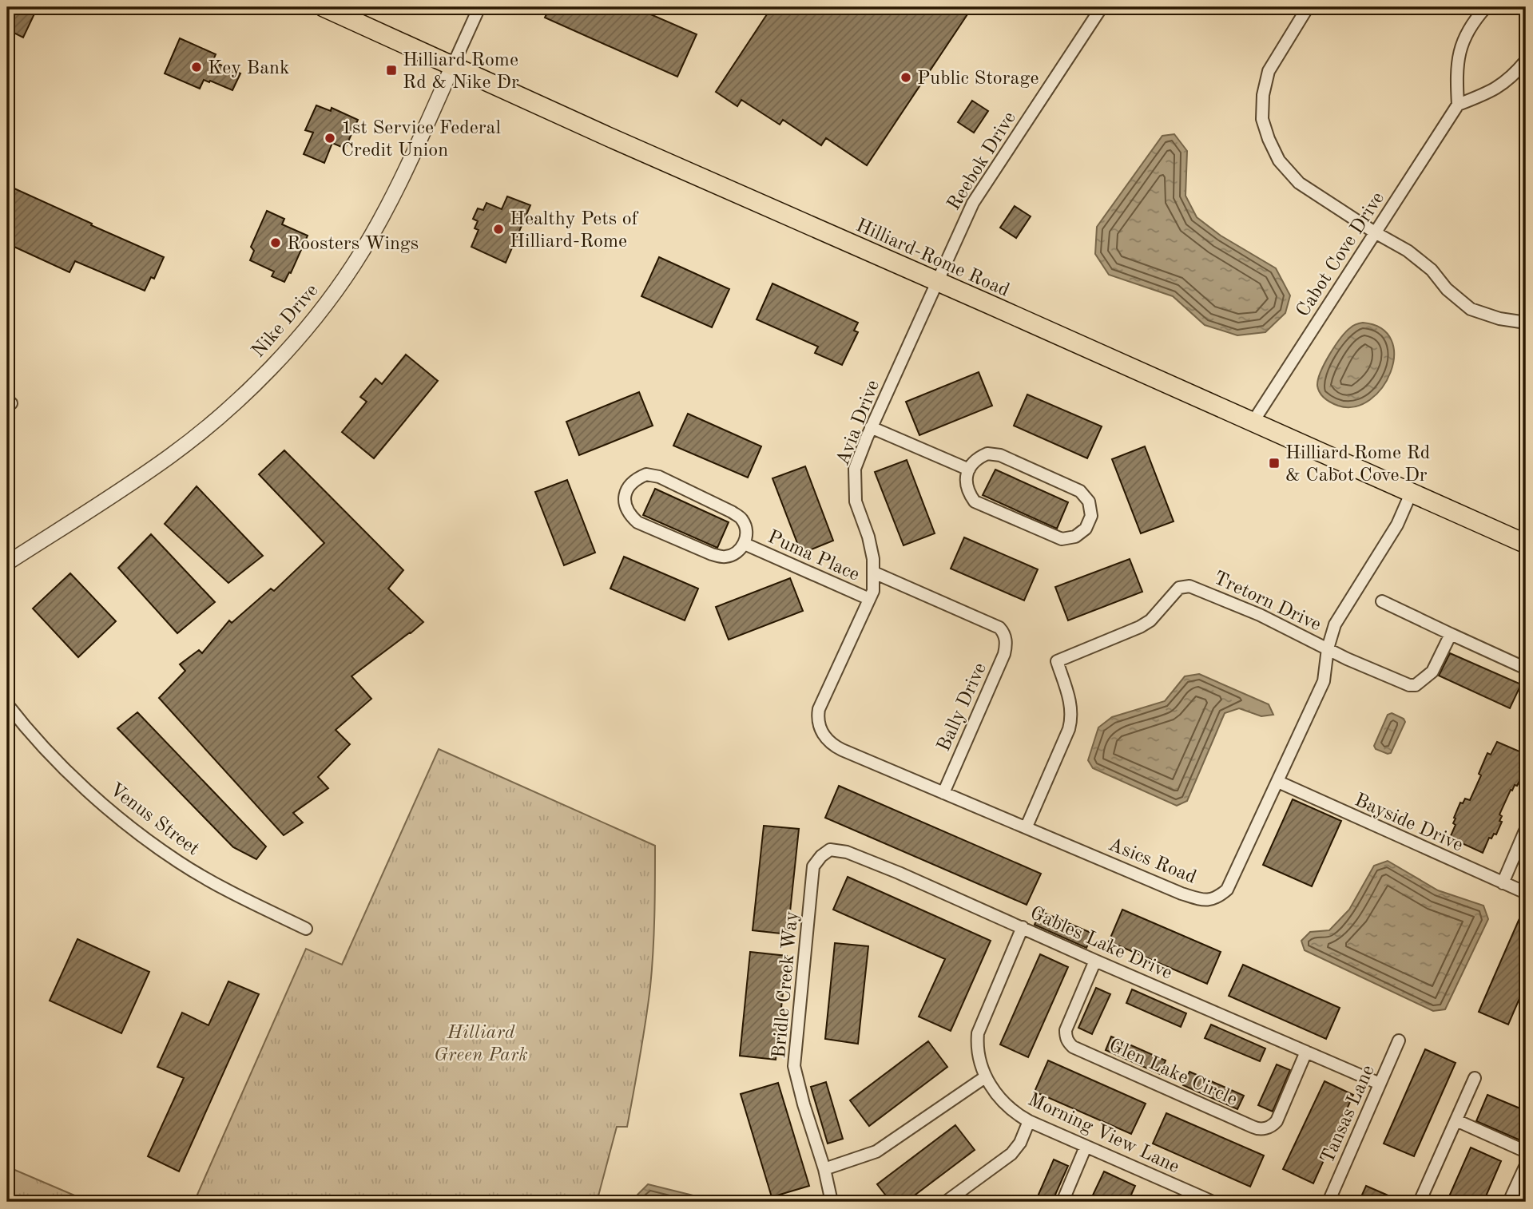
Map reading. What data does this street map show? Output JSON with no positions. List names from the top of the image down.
{
  "streets": {
    "main road": ["Hilliard-Rome Road"],
    "street": [
      "Reebok Drive",
      "Cabot Cove Drive",
      "Nike Drive",
      "Avia Drive",
      "Puma Place",
      "Tretorn Drive",
      "Bally Drive",
      "Venus Street",
      "Bayside Drive",
      "Asics Road",
      "Gables Lake Drive",
      "Bridle Creek Way",
      "Glen Lake Circle",
      "Tansas Lane",
      "Morning View Lane"
    ]
  },
  "crossings": [
    ["Reebok Drive", "Hilliard-Rome Road"],
    ["Reebok Drive", "Avia Drive"],
    ["Cabot Cove Drive", "Hilliard-Rome Road"],
    ["Hilliard-Rome Road", "Nike Drive"],
    ["Hilliard-Rome Road", "Avia Drive"],
    ["Hilliard-Rome Road", "Asics Road"],
    ["Avia Drive", "Bally Drive"],
    ["Avia Drive", "Asics Road"],
    ["Puma Place", "Asics Road"],
    ["Tretorn Drive", "Asics Road"],
    ["Bally Drive", "Asics Road"],
    ["Bayside Drive", "Asics Road"],
    ["Gables Lake Drive", "Bridle Creek Way"],
    ["Gables Lake Drive", "Glen Lake Circle"],
    ["Gables Lake Drive", "Tansas Lane"],
    ["Gables Lake Drive", "Morning View Lane"]
  ],
  "parks": ["Hilliard Green Park"],
  "places": {
    "other": [
      "Key Bank",
      "Public Storage",
      "1st Service Federal Credit Union",
      "Healthy Pets of Hilliard-Rome",
      "Roosters Wings"
    ],
    "transit": ["Hilliard Rome Rd & Nike Dr", "Hilliard Rome Rd & Cabot Cove Dr"]
  }
}
